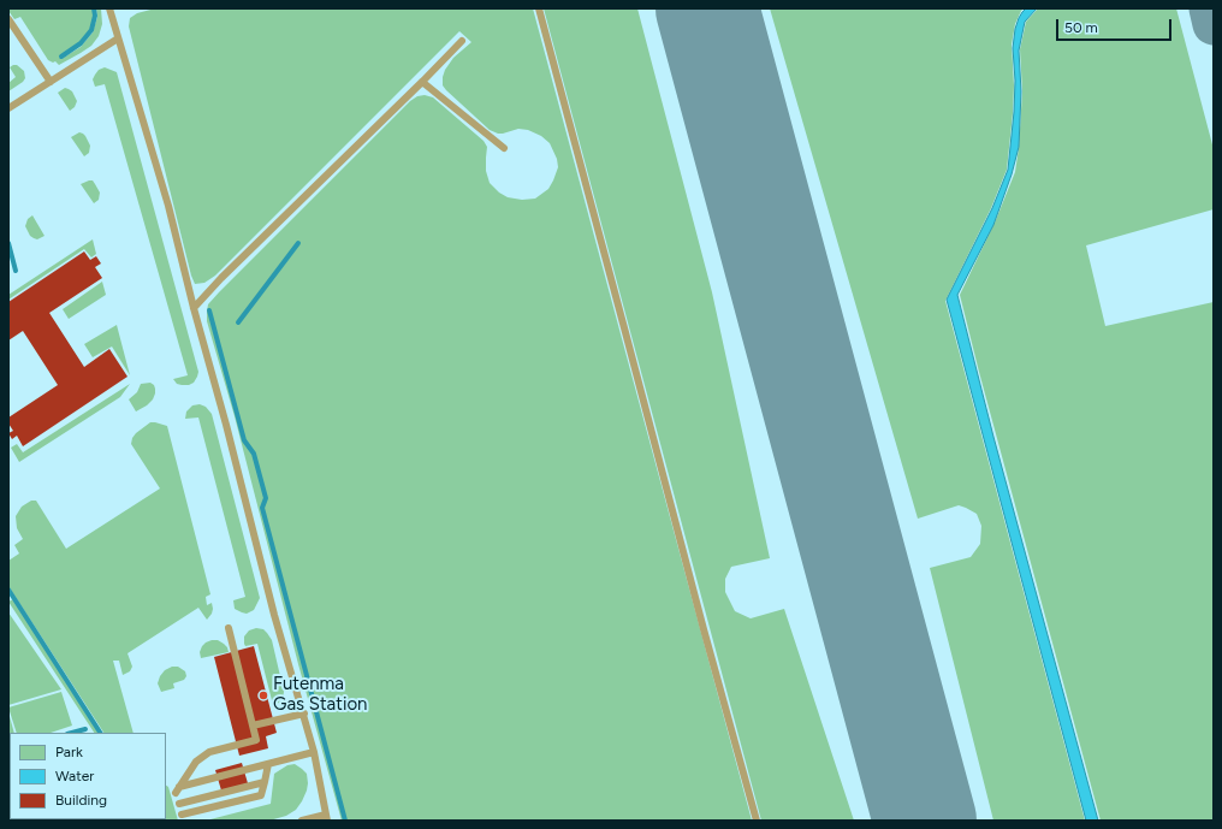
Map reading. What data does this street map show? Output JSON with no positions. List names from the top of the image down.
{
  "places": ["Futenma Gas Station"],
  "legend": ["Park", "Water", "Building"],
  "scale_bar": "50 m"
}
